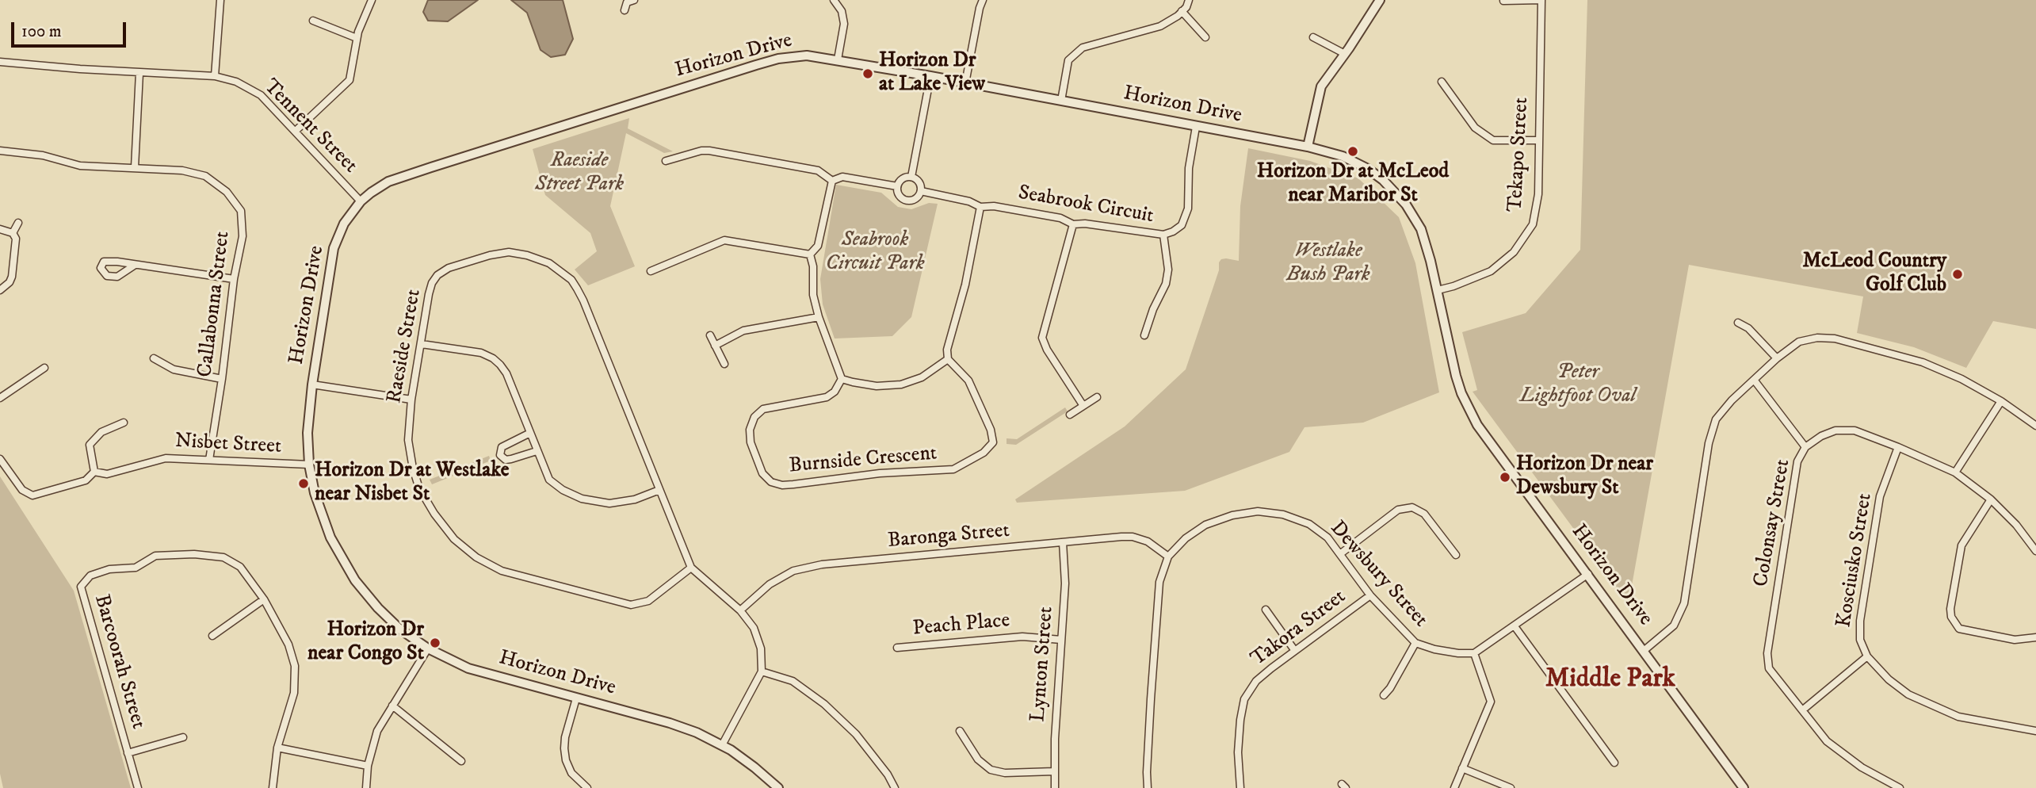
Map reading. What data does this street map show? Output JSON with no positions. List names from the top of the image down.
{
  "streets": {
    "street": [
      "Horizon Drive",
      "Tennent Street",
      "Tekapo Street",
      "Seabrook Circuit",
      "Callabonna Street",
      "Raeside Street",
      "Nisbet Street",
      "Burnside Crescent",
      "Colonsay Street",
      "Baronga Street",
      "Kosciusko Street",
      "Dewsbury Street",
      "Peach Place",
      "Takora Street",
      "Barcoorah Street",
      "Lynton Street"
    ]
  },
  "crossings": [
    ["Horizon Drive", "Tennent Street"],
    ["Horizon Drive", "Tekapo Street"],
    ["Horizon Drive", "Seabrook Circuit"],
    ["Horizon Drive", "Nisbet Street"],
    ["Callabonna Street", "Nisbet Street"],
    ["Raeside Street", "Baronga Street"],
    ["Colonsay Street", "Kosciusko Street"],
    ["Baronga Street", "Dewsbury Street"],
    ["Baronga Street", "Lynton Street"],
    ["Dewsbury Street", "Takora Street"],
    ["Peach Place", "Lynton Street"]
  ],
  "districts": ["Middle Park"],
  "parks": [
    "Raeside Street Park",
    "Seabrook Circuit Park",
    "Westlake Bush Park",
    "Peter Lightfoot Oval"
  ],
  "places": [
    "Horizon Dr at Lake View",
    "Horizon Dr at McLeod near Maribor St",
    "McLeod Country Golf Club",
    "Horizon Dr near Dewsbury St",
    "Horizon Dr at Westlake near Nisbet St",
    "Horizon Dr near Congo St"
  ],
  "scale_bar": "100 m"
}
